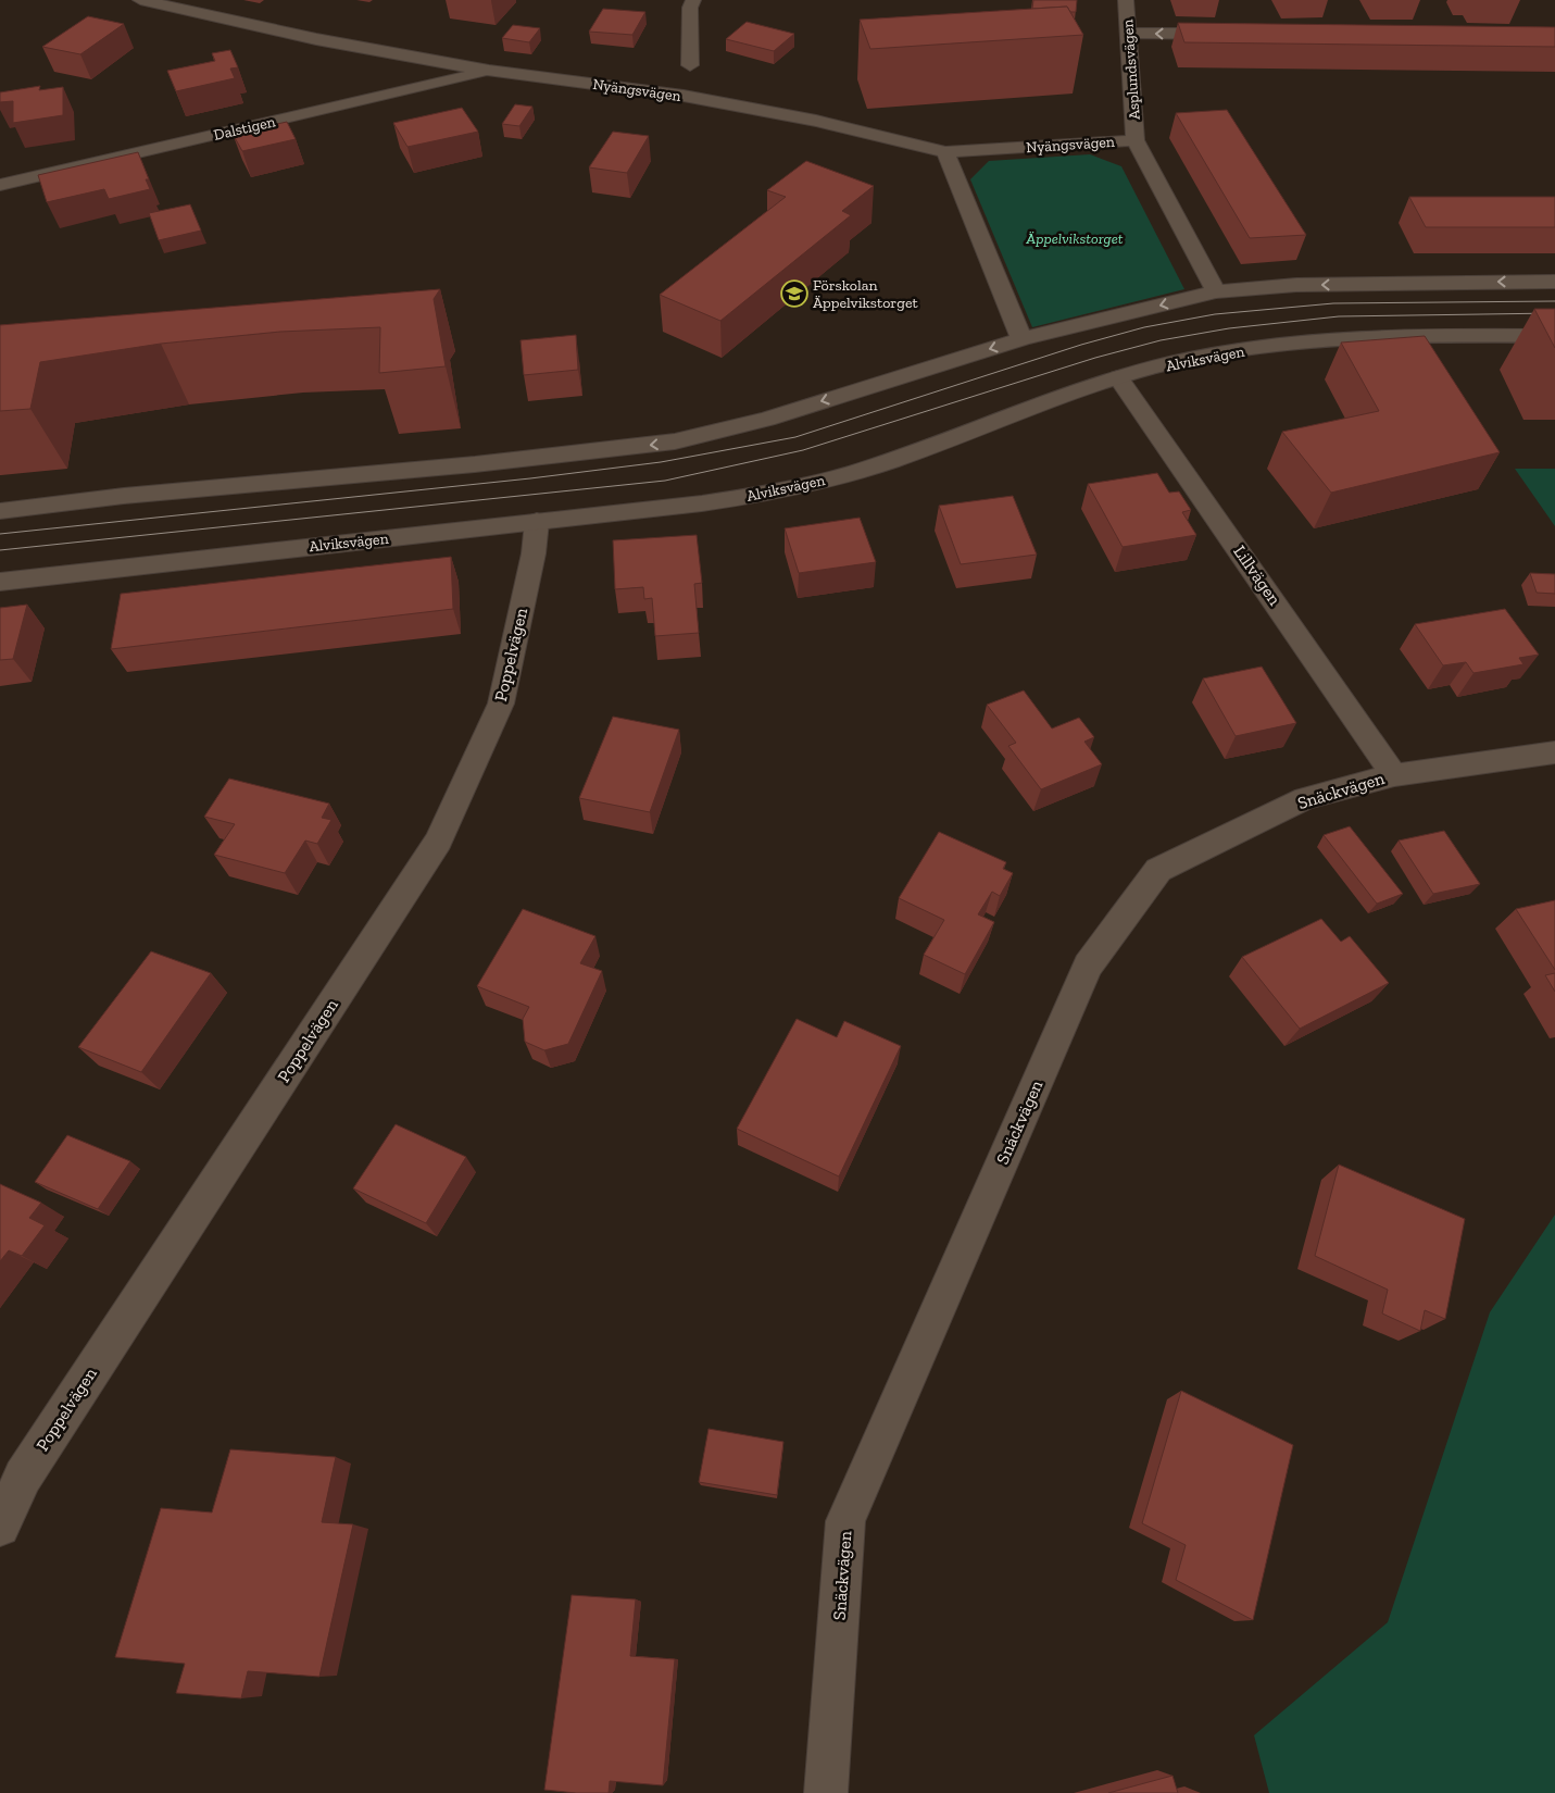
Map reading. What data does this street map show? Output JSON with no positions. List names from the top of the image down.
{
  "streets": {
    "street": [
      "Asplundsvägen",
      "Nyängsvägen",
      "Dalstigen",
      "Alviksvägen",
      "Lillvägen",
      "Poppelvägen",
      "Snäckvägen"
    ]
  },
  "crossings": [
    ["Asplundsvägen", "Nyängsvägen"],
    ["Nyängsvägen", "Dalstigen"],
    ["Alviksvägen", "Lillvägen"],
    ["Alviksvägen", "Poppelvägen"],
    ["Lillvägen", "Snäckvägen"]
  ],
  "parks": ["Äppelvikstorget"],
  "places": {
    "school or university": ["Förskolan Äppelvikstorget"]
  }
}
